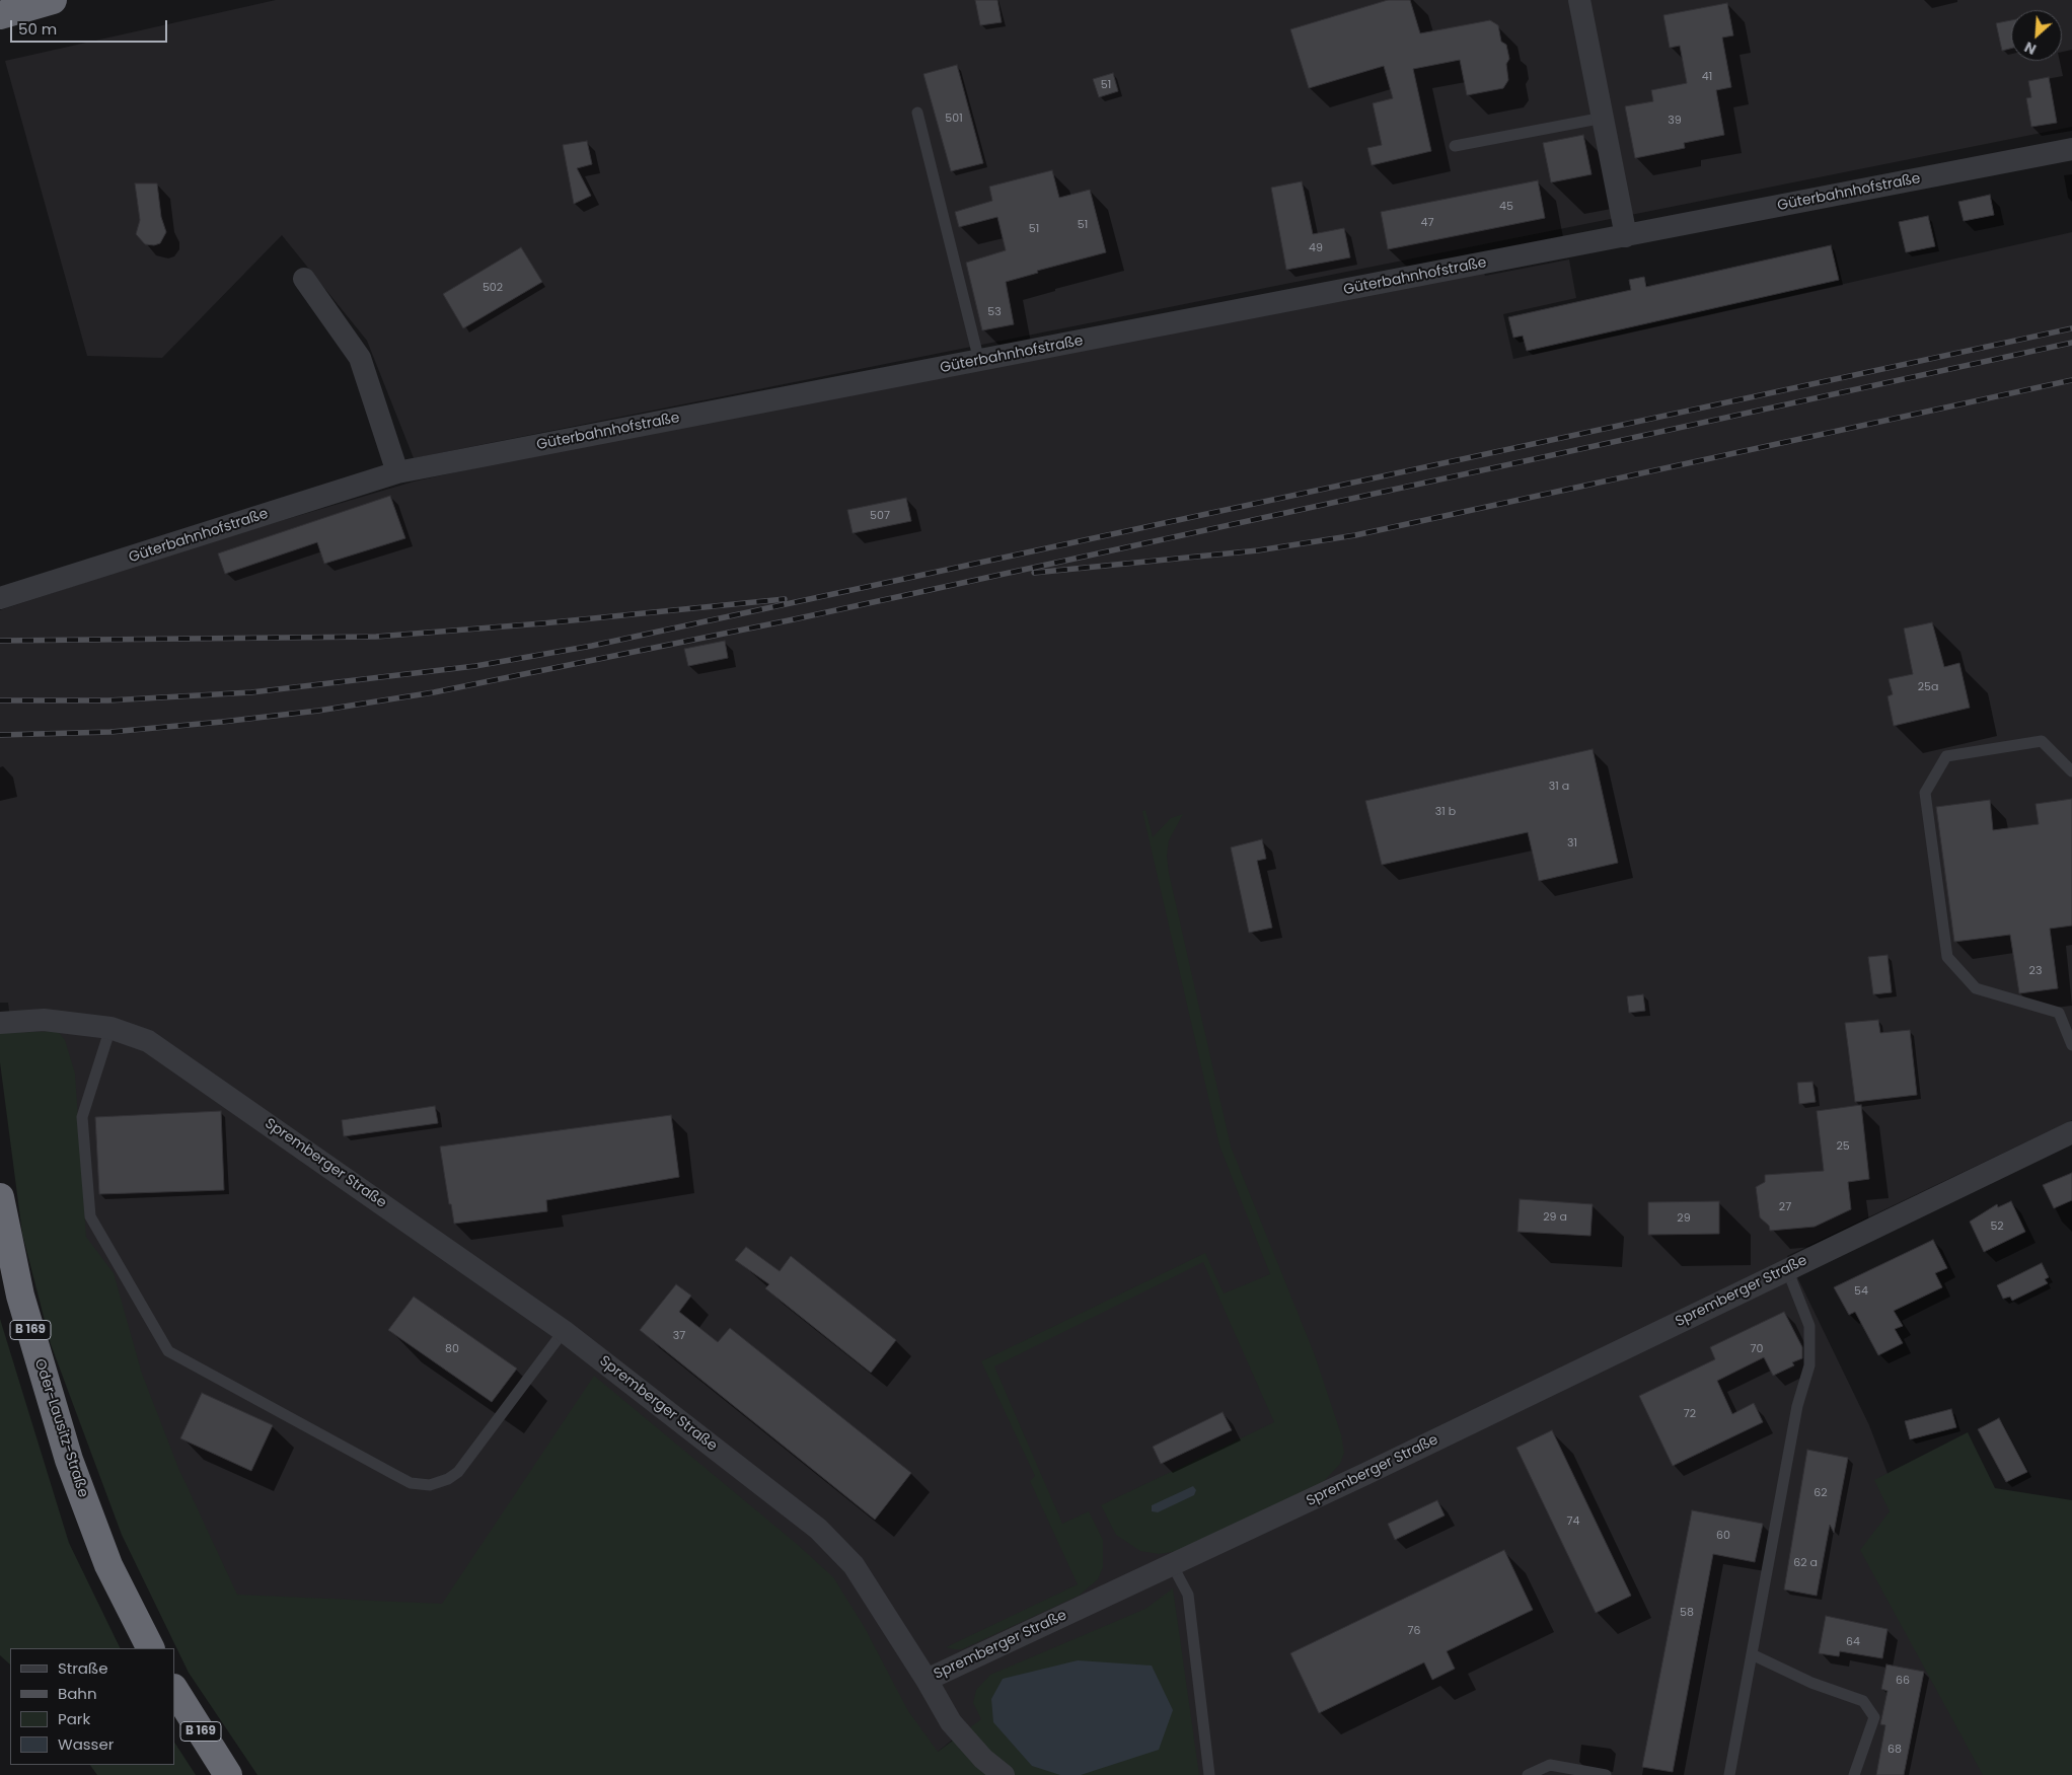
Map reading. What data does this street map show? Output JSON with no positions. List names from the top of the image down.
{
  "streets": {
    "highway": ["B 169", "Oder-Lausitz-Straße"],
    "street": ["Güterbahnhofstraße", "Spremberger Straße"]
  },
  "house_numbers": [
    "41",
    "51",
    "501",
    "39",
    "45",
    "47",
    "51",
    "51",
    "49",
    "502",
    "53",
    "507",
    "25a",
    "31 a",
    "31 b",
    "31",
    "23",
    "25",
    "27",
    "29 a",
    "29",
    "52",
    "54",
    "37",
    "80",
    "70",
    "72",
    "62",
    "74",
    "60",
    "62 a",
    "58",
    "76",
    "64",
    "66",
    "68"
  ],
  "legend": [
    "Straße",
    "Bahn",
    "Park",
    "Wasser"
  ],
  "scale_bar": "50 m",
  "north": "bottom left"
}
